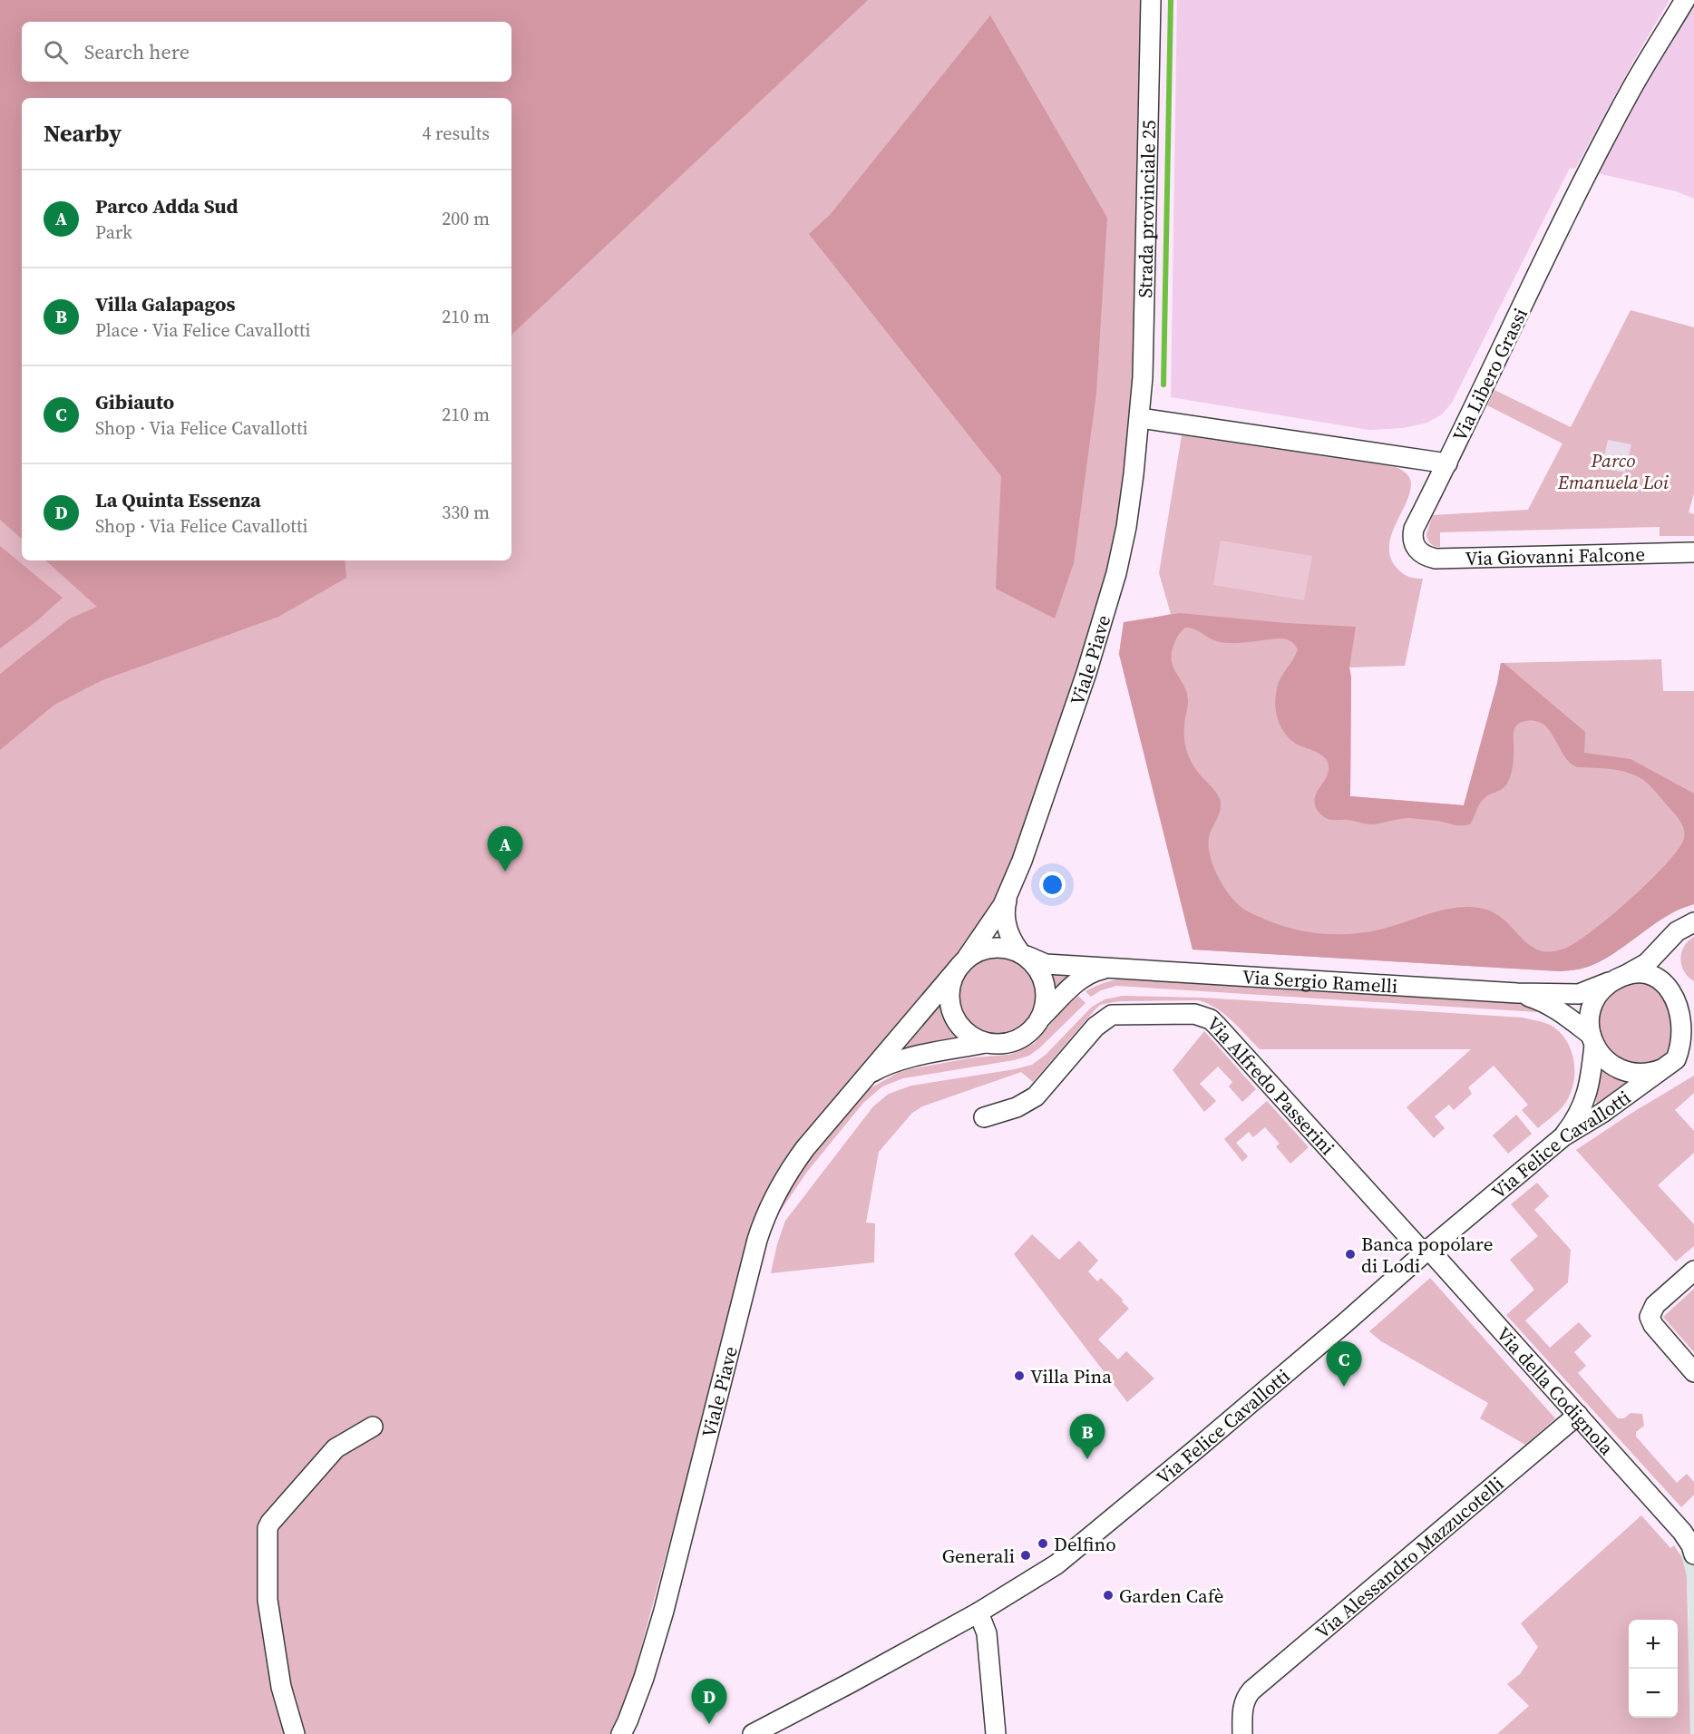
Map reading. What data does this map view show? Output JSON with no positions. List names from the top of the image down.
{
  "streets": {
    "street": [
      "Strada provinciale 25",
      "Via Libero Grassi",
      "Via Giovanni Falcone",
      "Viale Piave",
      "Via Sergio Ramelli",
      "Via Alfredo Passerini",
      "Via Felice Cavallotti",
      "Via della Codignola",
      "Via Alessandro Mazzucotelli"
    ]
  },
  "crossings": [
    ["Strada provinciale 25", "Viale Piave"],
    ["Via Libero Grassi", "Via Giovanni Falcone"],
    ["Viale Piave", "Via Sergio Ramelli"],
    ["Via Sergio Ramelli", "Via Felice Cavallotti"],
    ["Via Alfredo Passerini", "Via Felice Cavallotti"],
    ["Via Alfredo Passerini", "Via della Codignola"],
    ["Via Felice Cavallotti", "Via della Codignola"],
    ["Via della Codignola", "Via Alessandro Mazzucotelli"]
  ],
  "parks": ["Parco Emanuela Loi"],
  "places": [
    "Banca popolare di Lodi",
    "Villa Pina",
    "Delfino",
    "Generali",
    "Garden Cafè"
  ],
  "page": {
    "search": "Search here",
    "heading": ["Nearby", "4 results"],
    "list": [
      {
        "mark": "A",
        "name": "Parco Adda Sud",
        "note": "Park",
        "value": "200 m"
      },
      {
        "mark": "B",
        "name": "Villa Galapagos",
        "note": "Place · Via Felice Cavallotti",
        "value": "210 m"
      },
      {
        "mark": "C",
        "name": "Gibiauto",
        "note": "Shop · Via Felice Cavallotti",
        "value": "210 m"
      },
      {
        "mark": "D",
        "name": "La Quinta Essenza",
        "note": "Shop · Via Felice Cavallotti",
        "value": "330 m"
      }
    ],
    "pins": [
      "A",
      "C",
      "B",
      "D"
    ],
    "map_buttons": ["+", "−"]
  }
}
